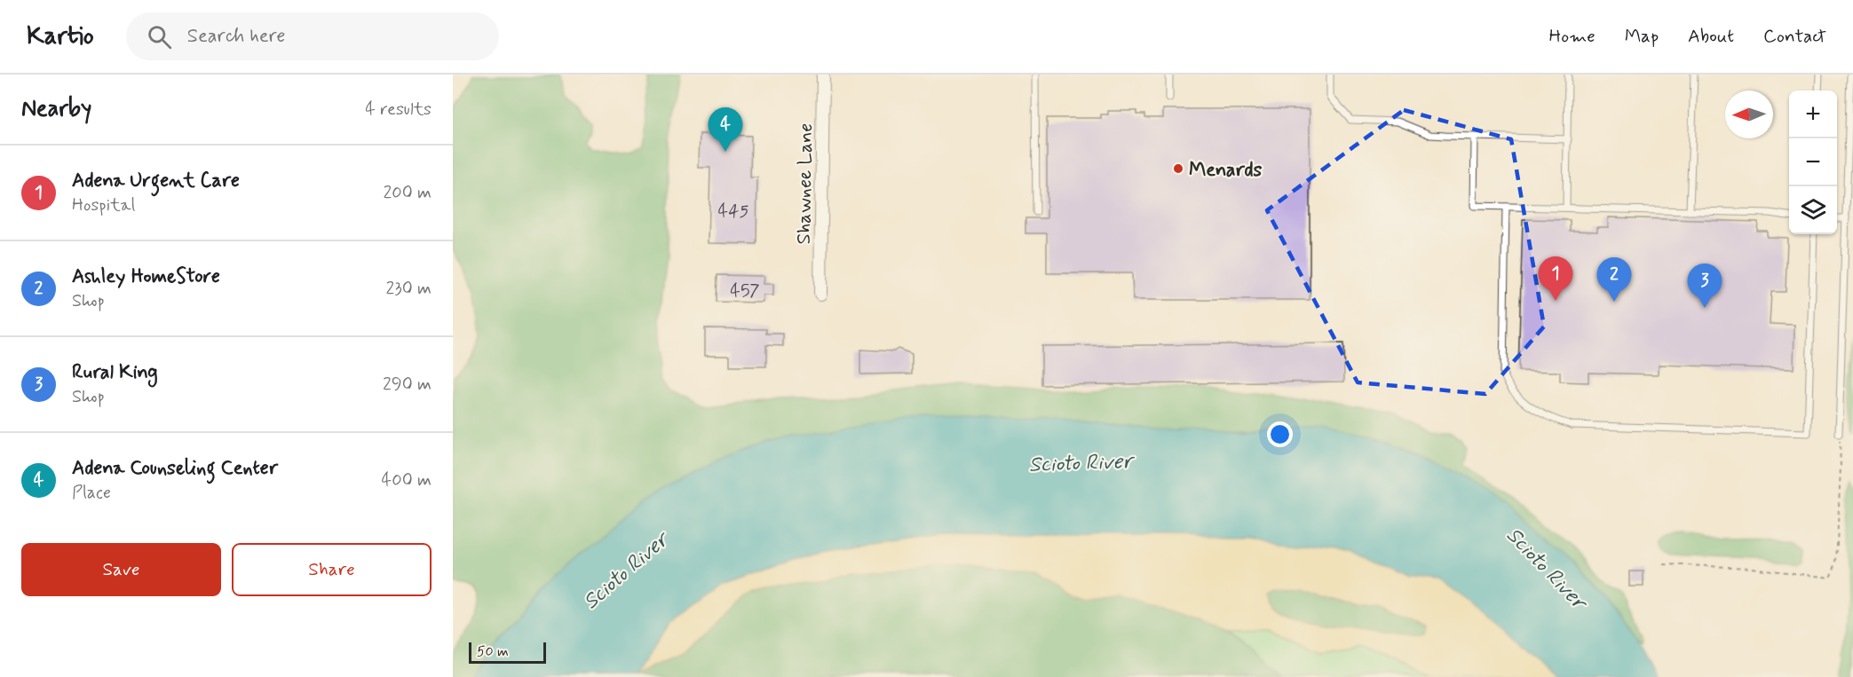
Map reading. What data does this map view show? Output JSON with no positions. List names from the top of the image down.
{
  "streets": {
    "street": ["Shawnee Lane"]
  },
  "water": ["Scioto River"],
  "places": ["Menards"],
  "house_numbers": ["445", "457"],
  "scale_bar": "50 m",
  "north": "left",
  "page": {
    "header": "Kartio",
    "search": "Search here",
    "nav": [
      "Home",
      "Map",
      "About",
      "Contact"
    ],
    "heading": ["Nearby", "4 results"],
    "map_buttons": ["+", "−"],
    "pins": [
      "4",
      "1",
      "2",
      "3"
    ],
    "list": [
      {
        "mark": "1",
        "name": "Adena Urgent Care",
        "note": "Hospital",
        "value": "200 m"
      },
      {
        "mark": "2",
        "name": "Ashley HomeStore",
        "note": "Shop",
        "value": "230 m"
      },
      {
        "mark": "3",
        "name": "Rural King",
        "note": "Shop",
        "value": "290 m"
      },
      {
        "mark": "4",
        "name": "Adena Counseling Center",
        "note": "Place",
        "value": "400 m"
      }
    ],
    "buttons": ["Save", "Share"],
    "scale": "50 m"
  }
}
